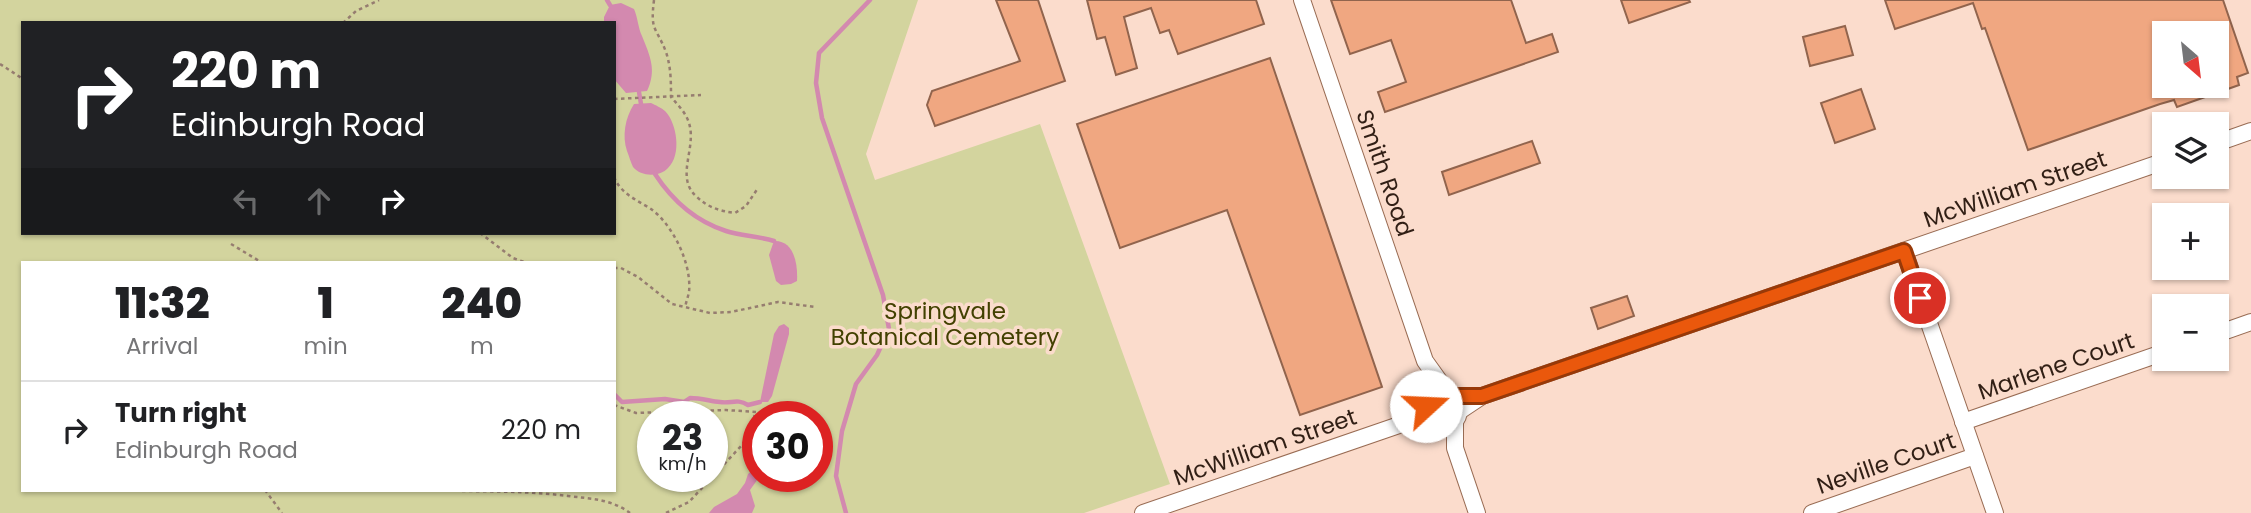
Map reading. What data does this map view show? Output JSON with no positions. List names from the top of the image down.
{
  "streets": {
    "street": [
      "Smith Road",
      "McWilliam Street",
      "Marlene Court",
      "Neville Court"
    ]
  },
  "crossings": [
    ["Smith Road", "McWilliam Street"]
  ],
  "parks": ["Springvale Botanical Cemetery"],
  "north": "bottom right",
  "page": {
    "map_buttons": ["+", "−"],
    "turn": ["220 m", "Edinburgh Road"],
    "eta": [
      "11:32",
      "Arrival",
      "1",
      "min",
      "240",
      "m"
    ],
    "list": [
      {
        "name": "Turn right",
        "note": "Edinburgh Road",
        "value": "220 m"
      }
    ],
    "speed": "23 km/h",
    "limit": "30"
  }
}
